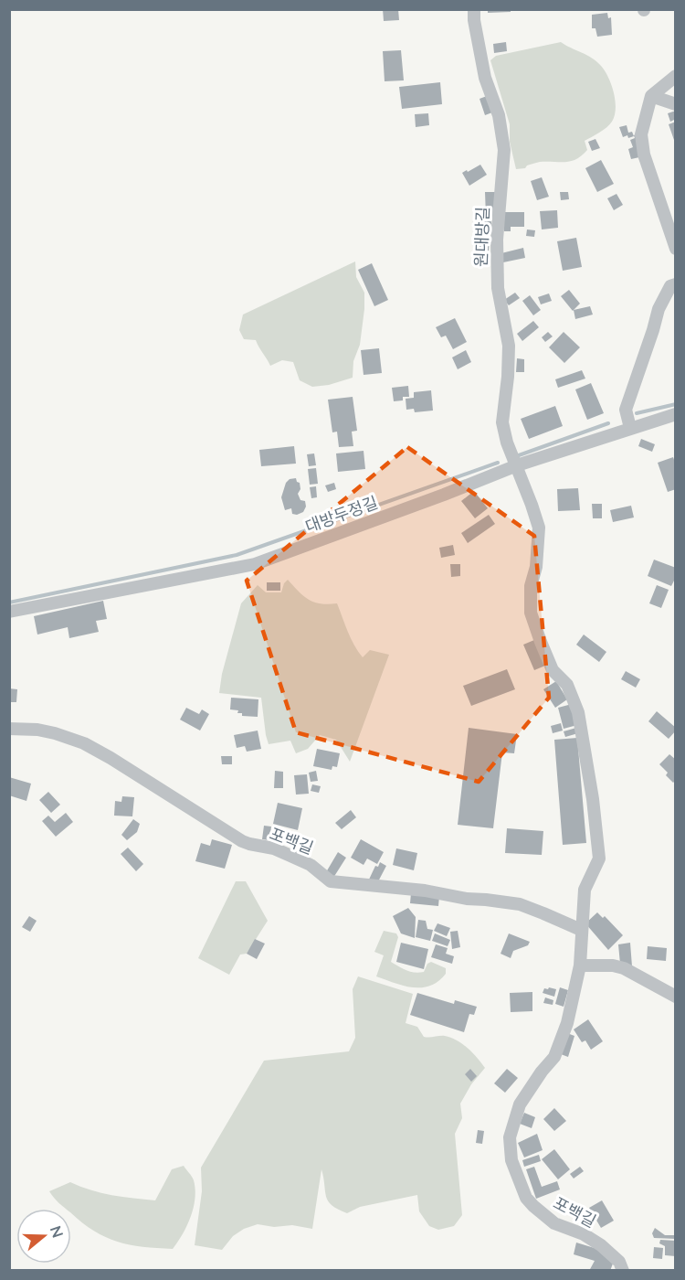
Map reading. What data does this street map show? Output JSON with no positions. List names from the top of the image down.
{
  "streets": {
    "street": ["원대방길", "대방두정길", "포백길"]
  },
  "crossings": [
    ["원대방길", "대방두정길"],
    ["원대방길", "포백길"],
    ["대방두정길", "포백길"]
  ],
  "north": "right"
}
